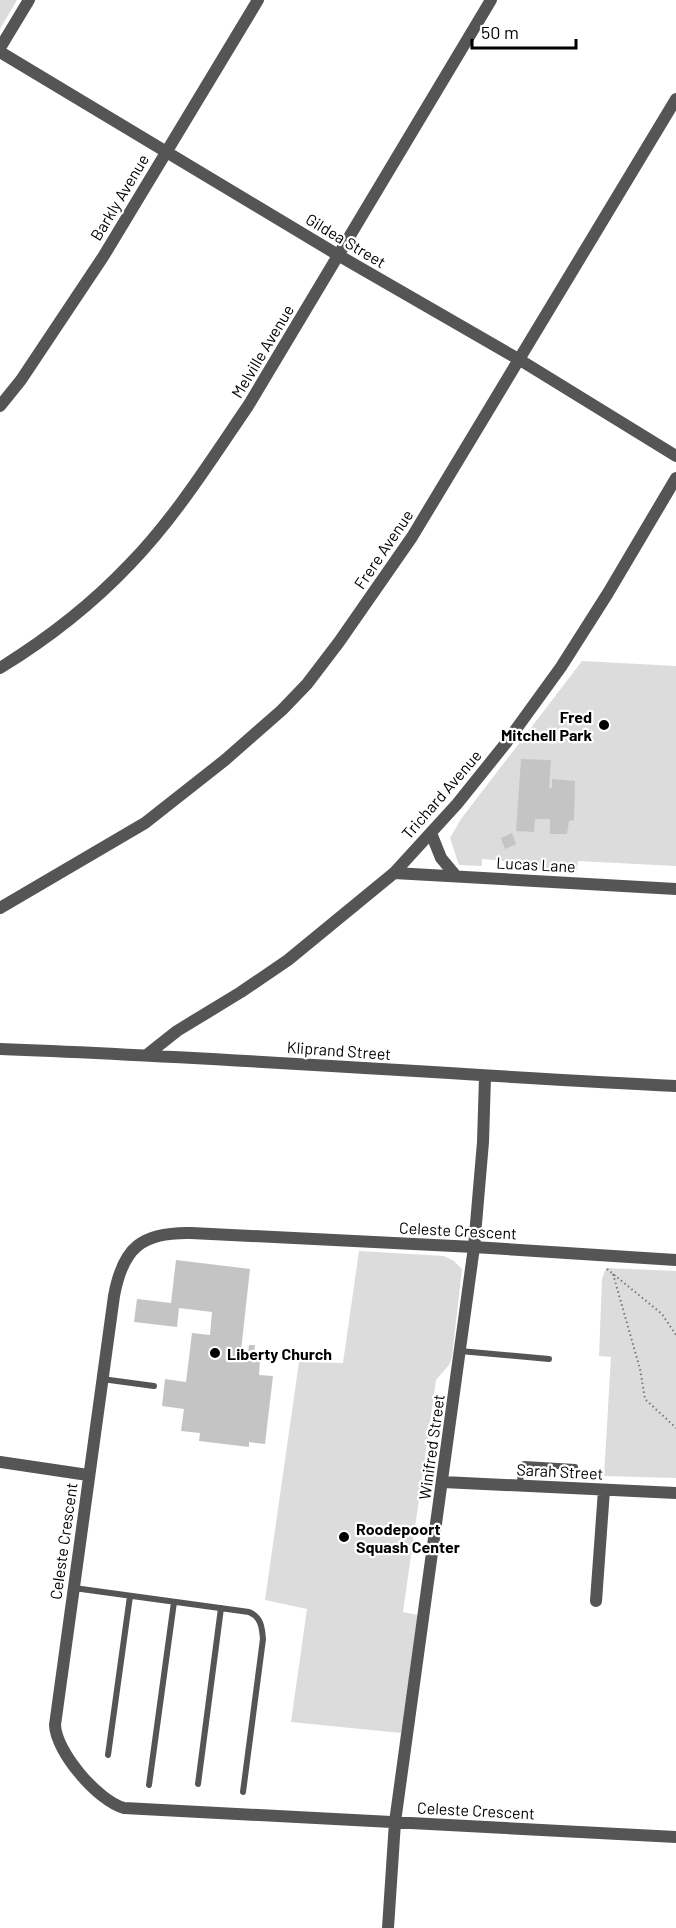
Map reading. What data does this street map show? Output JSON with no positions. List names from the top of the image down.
{
  "streets": {
    "street": [
      "Barkly Avenue",
      "Gildea Street",
      "Melville Avenue",
      "Frere Avenue",
      "Trichard Avenue",
      "Lucas Lane",
      "Kliprand Street",
      "Celeste Crescent",
      "Winifred Street",
      "Sarah Street"
    ]
  },
  "crossings": [
    ["Barkly Avenue", "Gildea Street"],
    ["Gildea Street", "Melville Avenue"],
    ["Gildea Street", "Frere Avenue"],
    ["Trichard Avenue", "Lucas Lane"],
    ["Trichard Avenue", "Kliprand Street"],
    ["Kliprand Street", "Winifred Street"],
    ["Celeste Crescent", "Winifred Street"],
    ["Winifred Street", "Sarah Street"]
  ],
  "places": ["Fred Mitchell Park", "Liberty Church", "Roodepoort Squash Center"],
  "scale_bar": "50 m"
}
